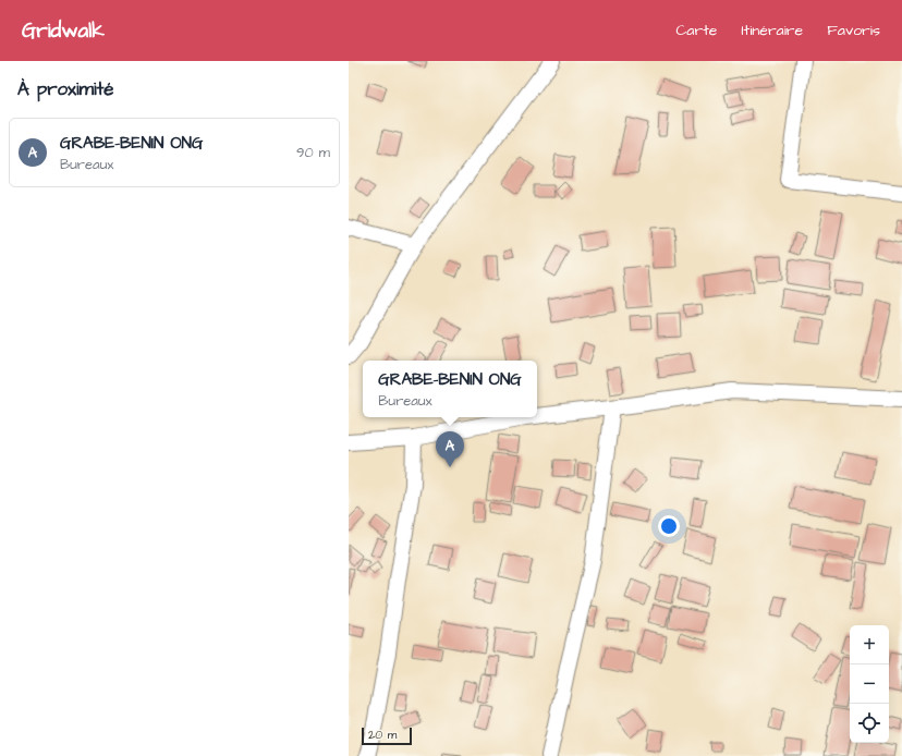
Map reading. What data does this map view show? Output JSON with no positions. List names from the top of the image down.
{
  "scale_bar": "20 m",
  "page": {
    "header": "Gridwalk",
    "nav": ["Carte", "Itinéraire", "Favoris"],
    "heading": "À proximité",
    "list": [
      {
        "mark": "A",
        "name": "GRABE-BENIN ONG",
        "note": "Bureaux",
        "value": "90 m"
      }
    ],
    "popup": ["GRABE-BENIN ONG", "Bureaux"],
    "pins": "A",
    "map_buttons": ["+", "−"],
    "scale": "20 m"
  }
}
